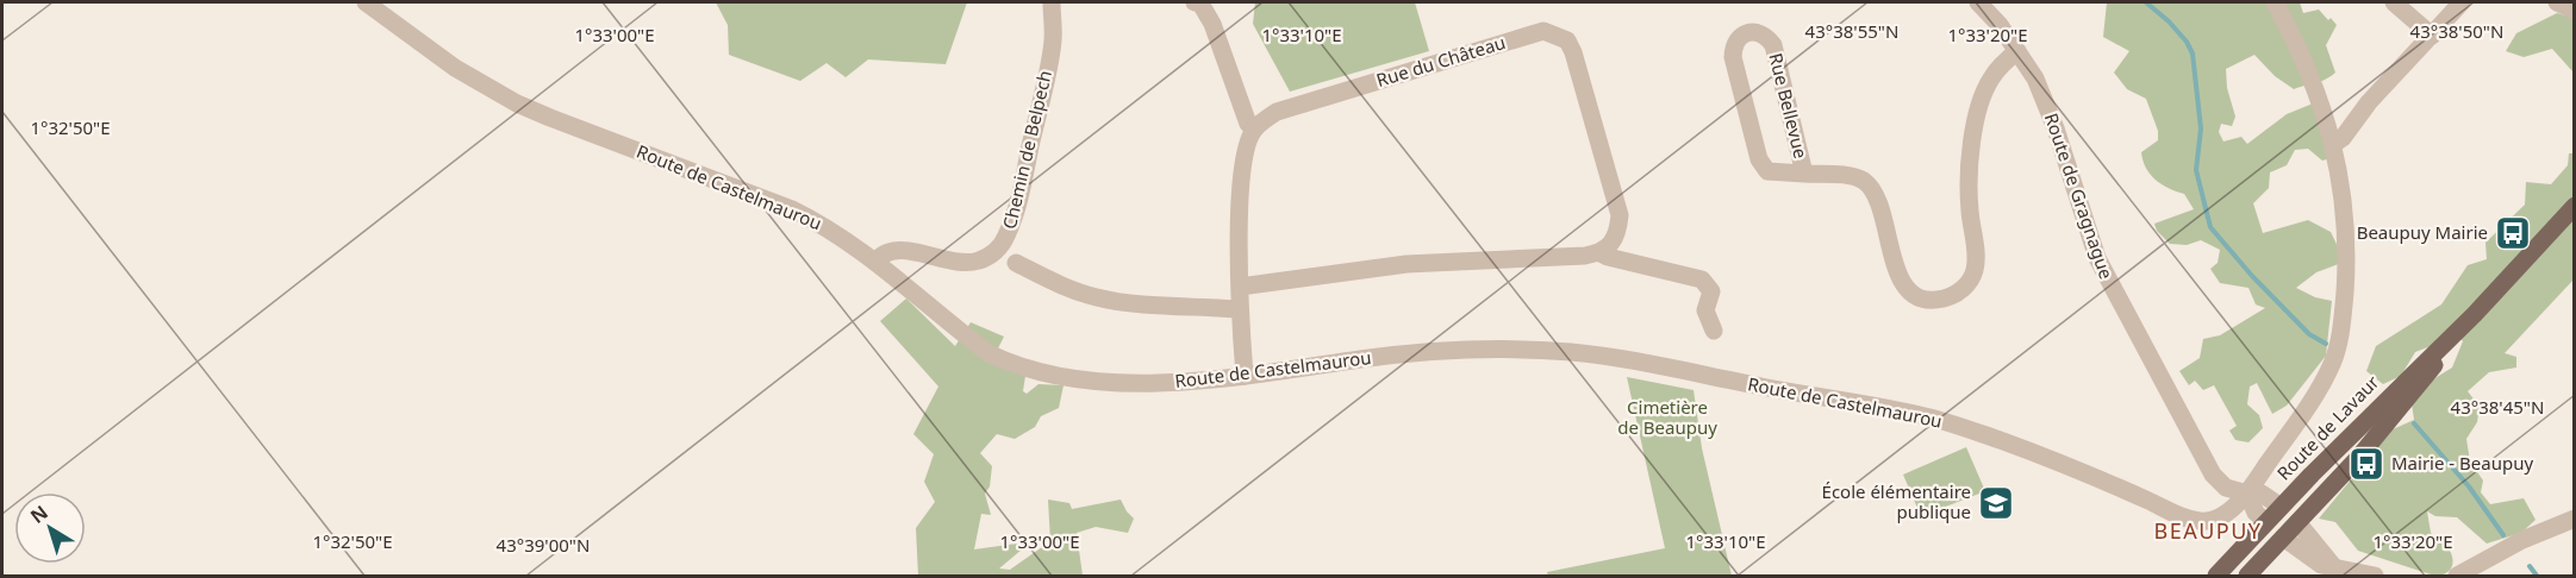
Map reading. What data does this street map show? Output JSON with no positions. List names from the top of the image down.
{
  "streets": {
    "main road": ["Route de Lavaur"],
    "street": [
      "Rue du Château",
      "Rue Bellevue",
      "Chemin de Belpech",
      "Route de Castelmaurou",
      "Route de Gragnague"
    ]
  },
  "crossings": [
    ["Rue Bellevue", "Route de Gragnague"],
    ["Chemin de Belpech", "Route de Castelmaurou"],
    ["Route de Castelmaurou", "Route de Gragnague"],
    ["Route de Gragnague", "Route de Lavaur"]
  ],
  "districts": ["BEAUPUY"],
  "parks": ["Cimetière de Beaupuy"],
  "places": {
    "bus stop": ["Beaupuy Mairie", "Mairie - Beaupuy"],
    "school or university": ["École élémentaire publique"]
  },
  "north": "top left",
  "coordinates": [
    "43°38'55\"N",
    "43°38'50\"N",
    "1°33'20\"E",
    "1°33'00\"E",
    "1°33'10\"E",
    "1°32'50\"E",
    "43°38'45\"N",
    "43°39'00\"N"
  ]
}
